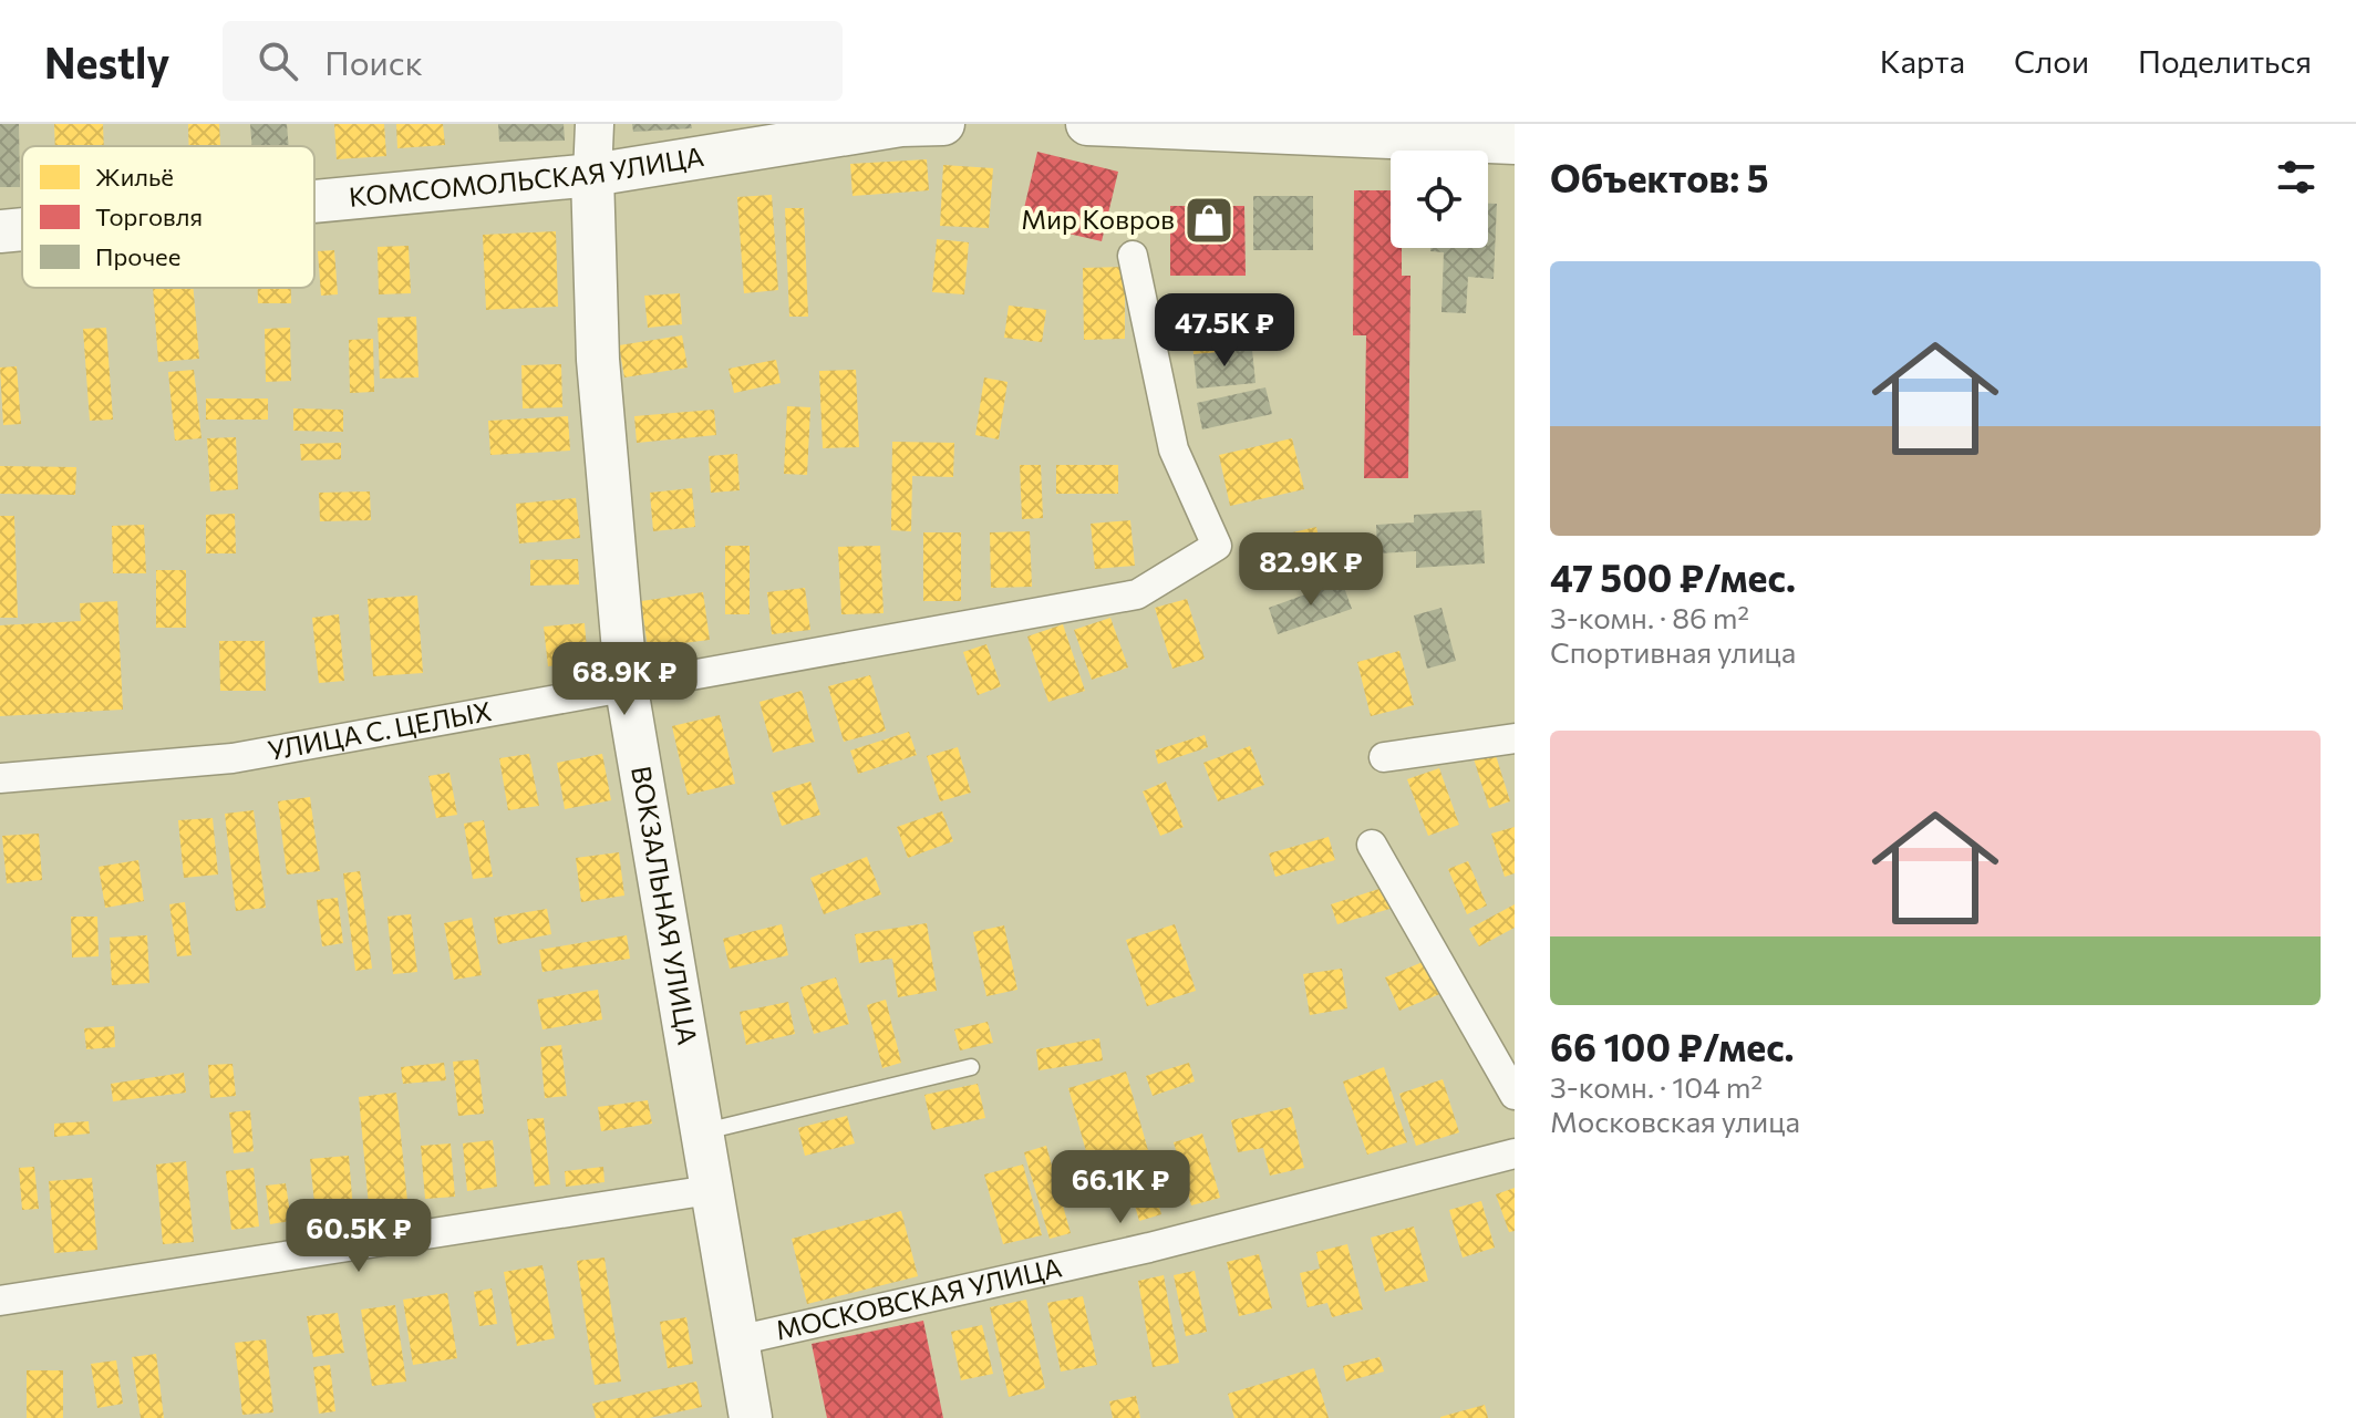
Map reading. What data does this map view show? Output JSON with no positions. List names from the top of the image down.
{
  "streets": {
    "main road": ["КОМСОМОЛЬСКАЯ УЛИЦА", "ВОКЗАЛЬНАЯ УЛИЦА"],
    "street": ["УЛИЦА С. ЦЕЛЫХ", "МОСКОВСКАЯ УЛИЦА"]
  },
  "crossings": [
    ["КОМСОМОЛЬСКАЯ УЛИЦА", "ВОКЗАЛЬНАЯ УЛИЦА"],
    ["УЛИЦА С. ЦЕЛЫХ", "ВОКЗАЛЬНАЯ УЛИЦА"],
    ["ВОКЗАЛЬНАЯ УЛИЦА", "МОСКОВСКАЯ УЛИЦА"]
  ],
  "places": {
    "shop": ["Мир Ковров"]
  },
  "legend": ["Жильё", "Торговля", "Прочее"],
  "page": {
    "header": "Nestly",
    "search": "Поиск",
    "nav": ["Карта", "Слои", "Поделиться"],
    "heading": "Объектов: 5",
    "list": [
      {
        "name": "47 500 ₽/мес.",
        "note": "3-комн. · 86 m² · Спортивная улица"
      },
      {
        "name": "66 100 ₽/мес.",
        "note": "3-комн. · 104 m² · Московская улица"
      }
    ],
    "price": [
      "47.5K ₽",
      "82.9K ₽",
      "68.9K ₽",
      "66.1K ₽",
      "60.5K ₽"
    ]
  }
}
